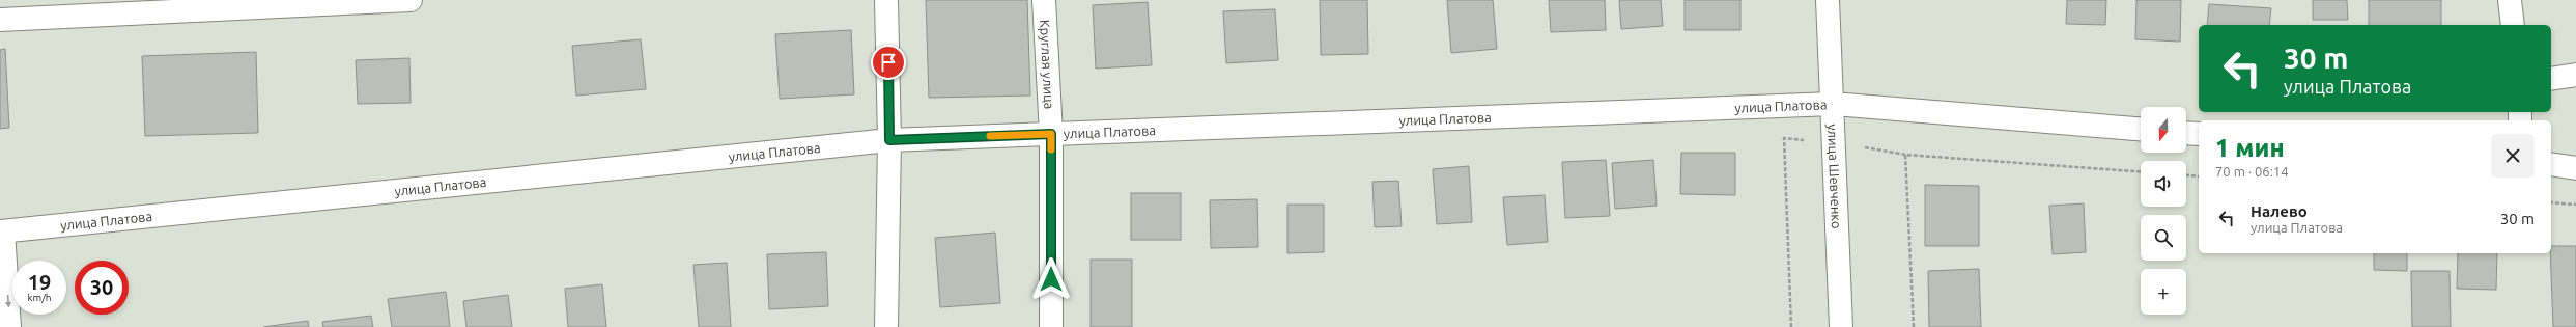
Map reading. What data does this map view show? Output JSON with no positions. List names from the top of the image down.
{
  "streets": {
    "street": ["Круглая улица", "улица Платова", "улица Шевченко"]
  },
  "crossings": [
    ["Круглая улица", "улица Платова"],
    ["улица Платова", "улица Шевченко"]
  ],
  "north": "bottom",
  "page": {
    "turn": ["30 m", "улица Платова"],
    "map_buttons": "+",
    "heading": ["1 мин", "70 m · 06:14"],
    "list": [
      {
        "name": "Налево",
        "note": "улица Платова",
        "value": "30 m"
      }
    ],
    "speed": "19 km/h",
    "limit": "30"
  }
}
